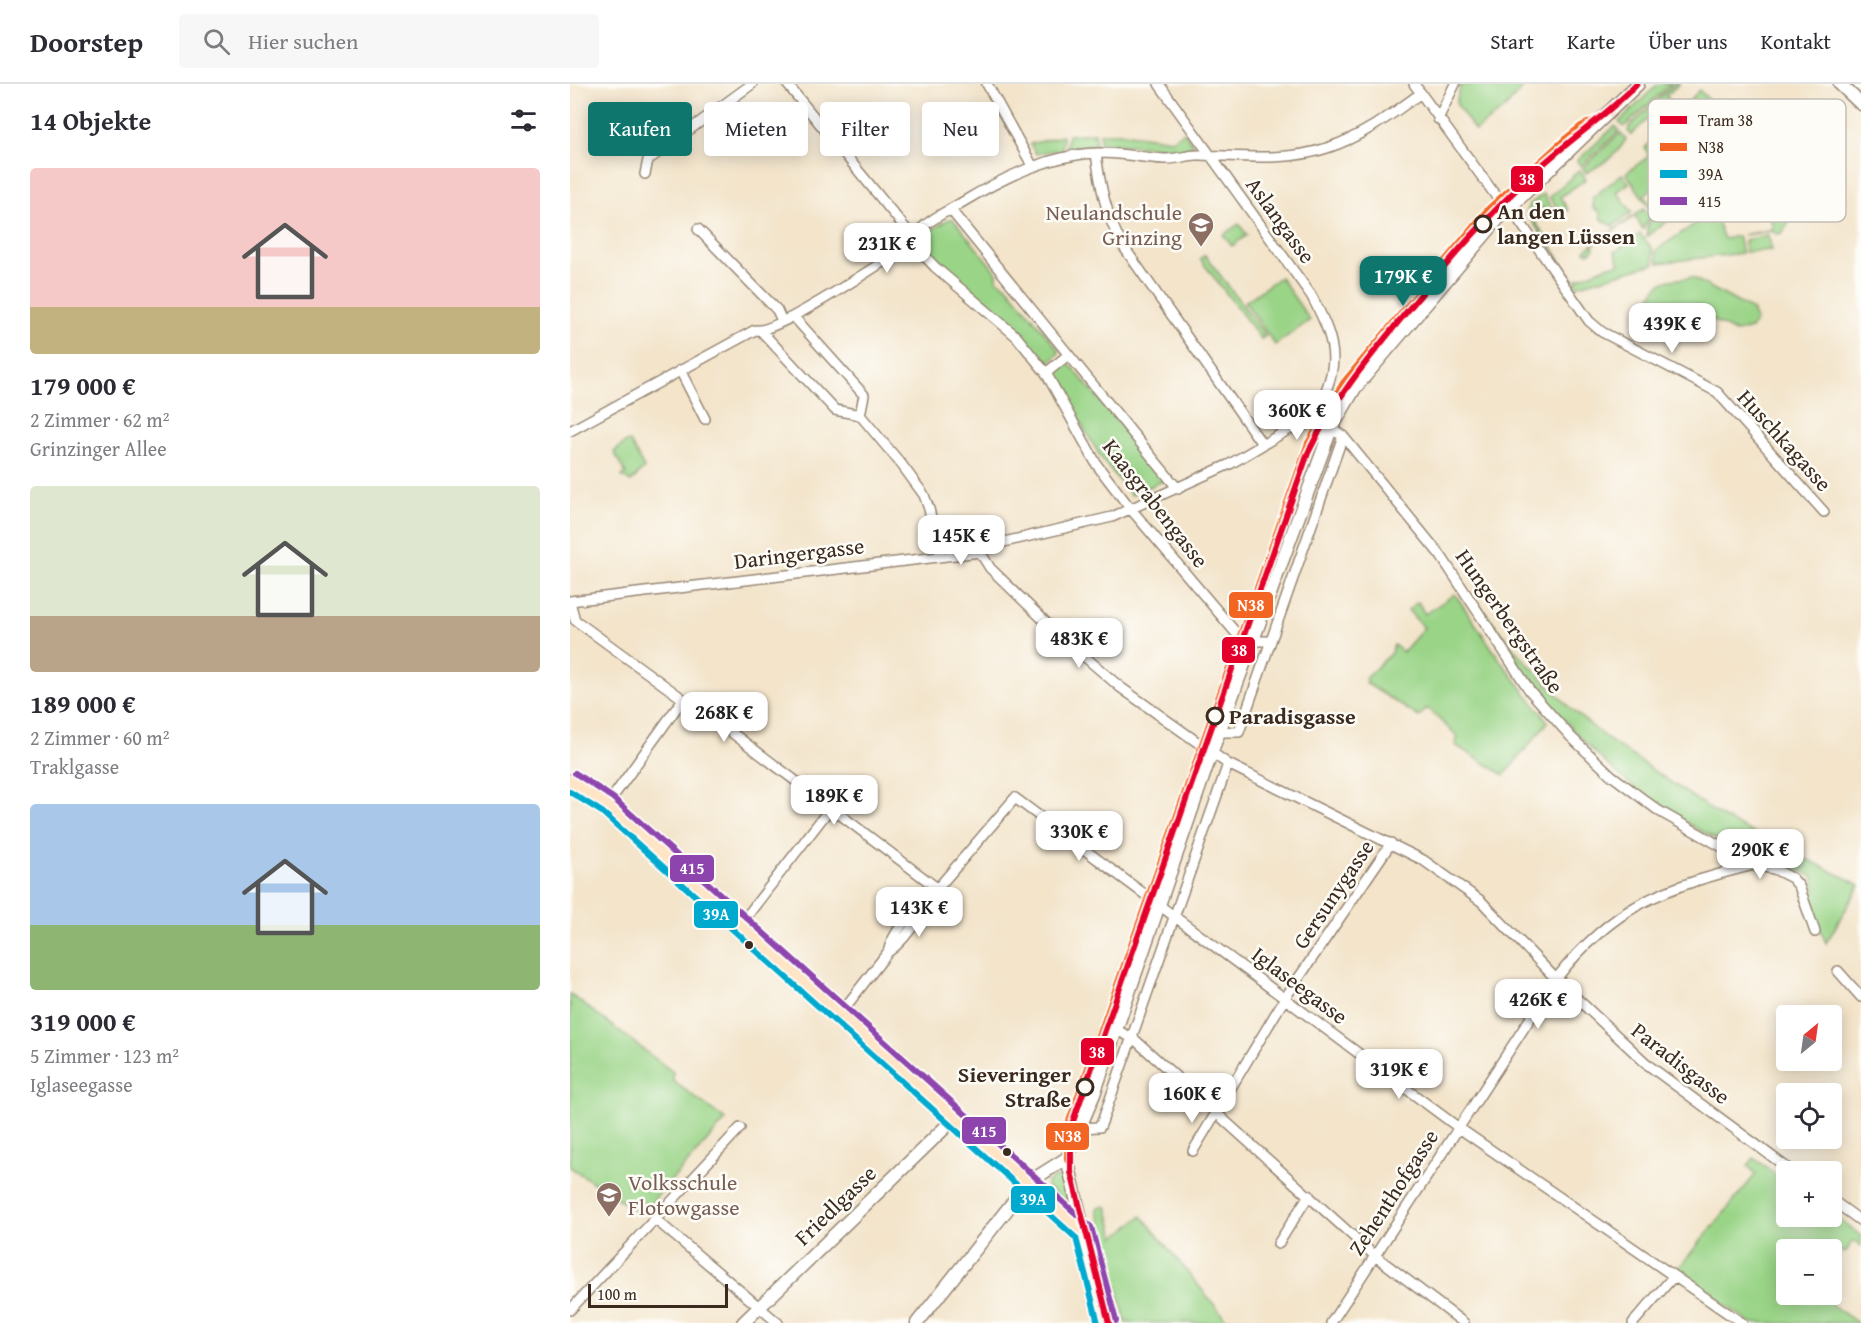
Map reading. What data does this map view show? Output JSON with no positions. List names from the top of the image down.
{
  "streets": {
    "street": [
      "Aslangasse",
      "Huschkagasse",
      "Kaasgrabengasse",
      "Daringergasse",
      "Hungerbergstraße",
      "Gersunygasse",
      "Iglaseegasse",
      "Paradisgasse",
      "Zehenthofgasse",
      "Friedlgasse"
    ]
  },
  "crossings": [
    ["Aslangasse", "Daringergasse"],
    ["Kaasgrabengasse", "Daringergasse"],
    ["Daringergasse", "Paradisgasse"],
    ["Hungerbergstraße", "Zehenthofgasse"],
    ["Gersunygasse", "Iglaseegasse"],
    ["Gersunygasse", "Paradisgasse"],
    ["Iglaseegasse", "Zehenthofgasse"],
    ["Paradisgasse", "Zehenthofgasse"]
  ],
  "places": {
    "other": ["An den langen Lüssen", "Paradisgasse", "Sieveringer Straße"],
    "school or university": ["Neulandschule Grinzing", "Volksschule Flotowgasse"]
  },
  "lines": [
    "tram line 38",
    "transit line N38",
    "transit line 415",
    "transit line 39A"
  ],
  "legend": [
    "Tram 38",
    "N38",
    "39A",
    "415"
  ],
  "scale_bar": "100 m",
  "north": "top right",
  "page": {
    "header": "Doorstep",
    "search": "Hier suchen",
    "nav": [
      "Start",
      "Karte",
      "Über uns",
      "Kontakt"
    ],
    "heading": "14 Objekte",
    "chip": [
      "Kaufen",
      "Mieten",
      "Filter",
      "Neu"
    ],
    "list": [
      {
        "name": "179 000 €",
        "note": "2 Zimmer · 62 m² · Grinzinger Allee"
      },
      {
        "name": "189 000 €",
        "note": "2 Zimmer · 60 m² · Traklgasse"
      },
      {
        "name": "319 000 €",
        "note": "5 Zimmer · 123 m² · Iglaseegasse"
      }
    ],
    "price": [
      "231K €",
      "179K €",
      "439K €",
      "360K €",
      "145K €",
      "483K €",
      "268K €",
      "189K €",
      "330K €",
      "290K €",
      "143K €",
      "426K €",
      "319K €",
      "160K €"
    ],
    "map_buttons": ["+", "−"],
    "scale": "100 m"
  }
}
